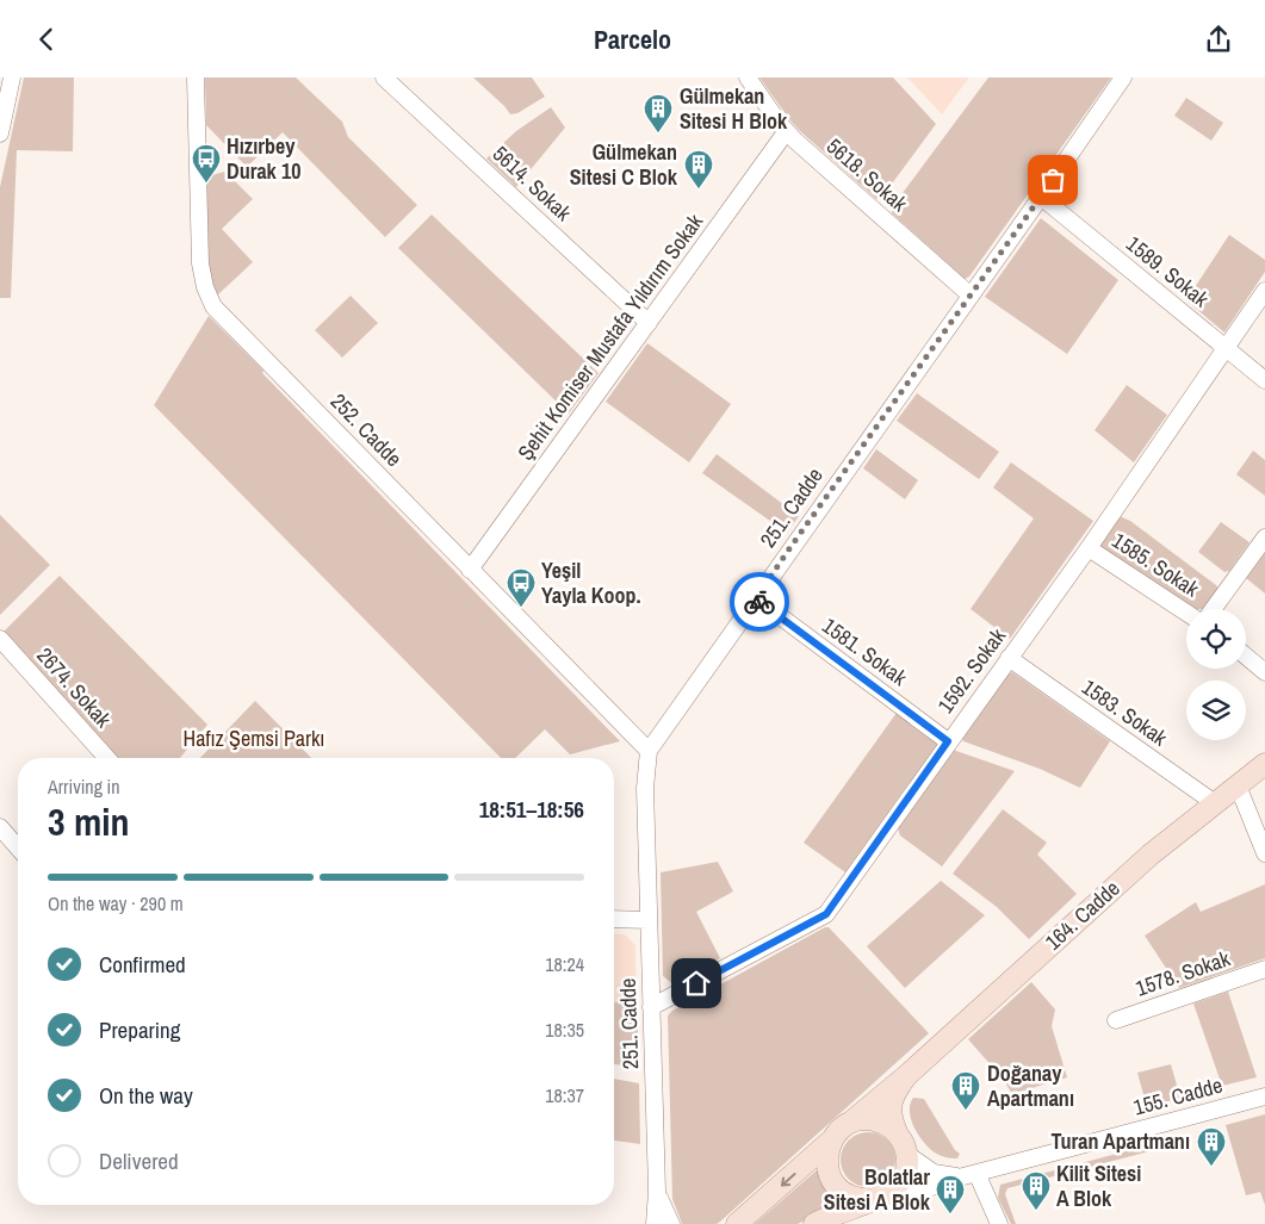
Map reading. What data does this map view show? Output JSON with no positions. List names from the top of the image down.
{
  "streets": {
    "main road": ["164. Cadde"],
    "street": [
      "5618. Sokak",
      "5614. Sokak",
      "1589. Sokak",
      "Şehit Komiser Mustafa Yıldırım Sokak",
      "252. Cadde",
      "251. Cadde",
      "1585. Sokak",
      "1581. Sokak",
      "1592. Sokak",
      "2674. Sokak",
      "1583. Sokak",
      "1578. Sokak",
      "155. Cadde"
    ]
  },
  "crossings": [
    ["5618. Sokak", "Şehit Komiser Mustafa Yıldırım Sokak"],
    ["5618. Sokak", "251. Cadde"],
    ["5614. Sokak", "Şehit Komiser Mustafa Yıldırım Sokak"],
    ["1589. Sokak", "251. Cadde"],
    ["1589. Sokak", "1592. Sokak"],
    ["Şehit Komiser Mustafa Yıldırım Sokak", "252. Cadde"],
    ["252. Cadde", "251. Cadde"],
    ["251. Cadde", "1581. Sokak"],
    ["251. Cadde", "1592. Sokak"],
    ["1585. Sokak", "1592. Sokak"],
    ["1581. Sokak", "1592. Sokak"],
    ["1592. Sokak", "1583. Sokak"],
    ["1583. Sokak", "164. Cadde"],
    ["164. Cadde", "155. Cadde"]
  ],
  "parks": ["Hafız Şemsi Parkı"],
  "places": {
    "building": [
      "Gülmekan Sitesi H Blok",
      "Gülmekan Sitesi C Blok",
      "Doğanay Apartmanı",
      "Turan Apartmanı",
      "Kilit Sitesi A Blok",
      "Bolatlar Sitesi A Blok"
    ],
    "bus stop": ["Hızırbey Durak 10", "Yeşil Yayla Koop."]
  },
  "page": {
    "header": "Parcelo",
    "heading": ["3 min", "Arriving in", "18:51–18:56"],
    "bar": "On the way · 290 m",
    "list": [
      ["Confirmed", "18:24"],
      ["Preparing", "18:35"],
      ["On the way", "18:37"],
      "Delivered"
    ]
  }
}
